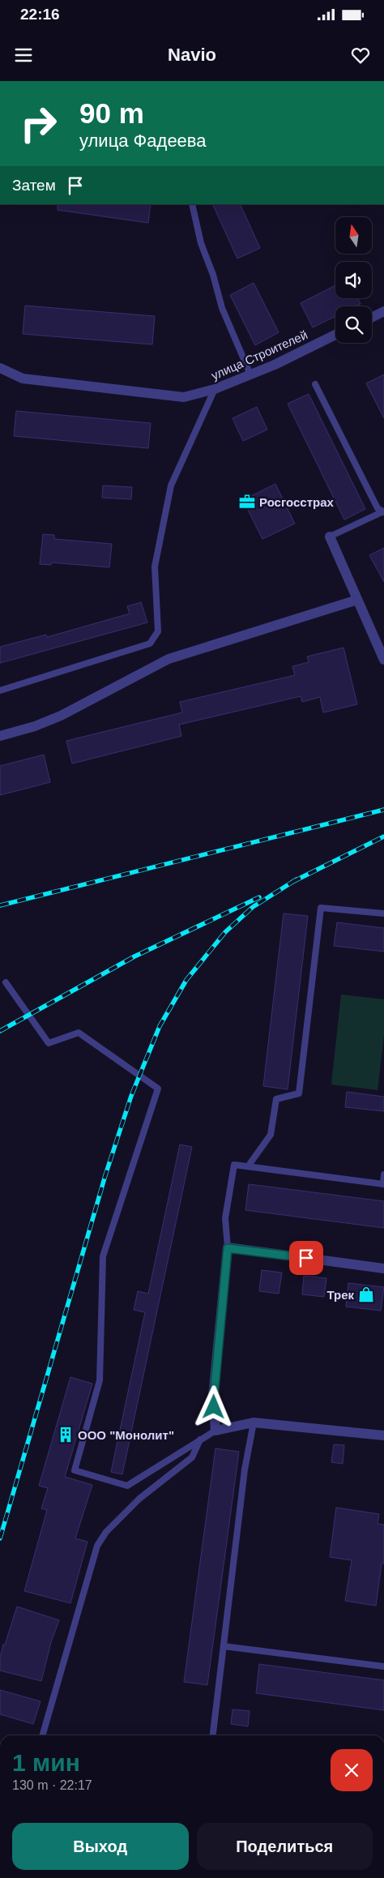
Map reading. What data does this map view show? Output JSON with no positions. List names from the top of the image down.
{
  "streets": {
    "street": ["улица Строителей"]
  },
  "places": {
    "office": ["Росгосстрах"],
    "shop": ["Трек"],
    "building": ["ООО \"Монолит\""]
  },
  "north": "top",
  "page": {
    "status": "22:16",
    "header": "Navio",
    "turn": ["90 m", "улица Фадеева"],
    "then": "Затем",
    "heading": ["1 мин", "130 m · 22:17"],
    "buttons": ["Выход", "Поделиться"]
  }
}
